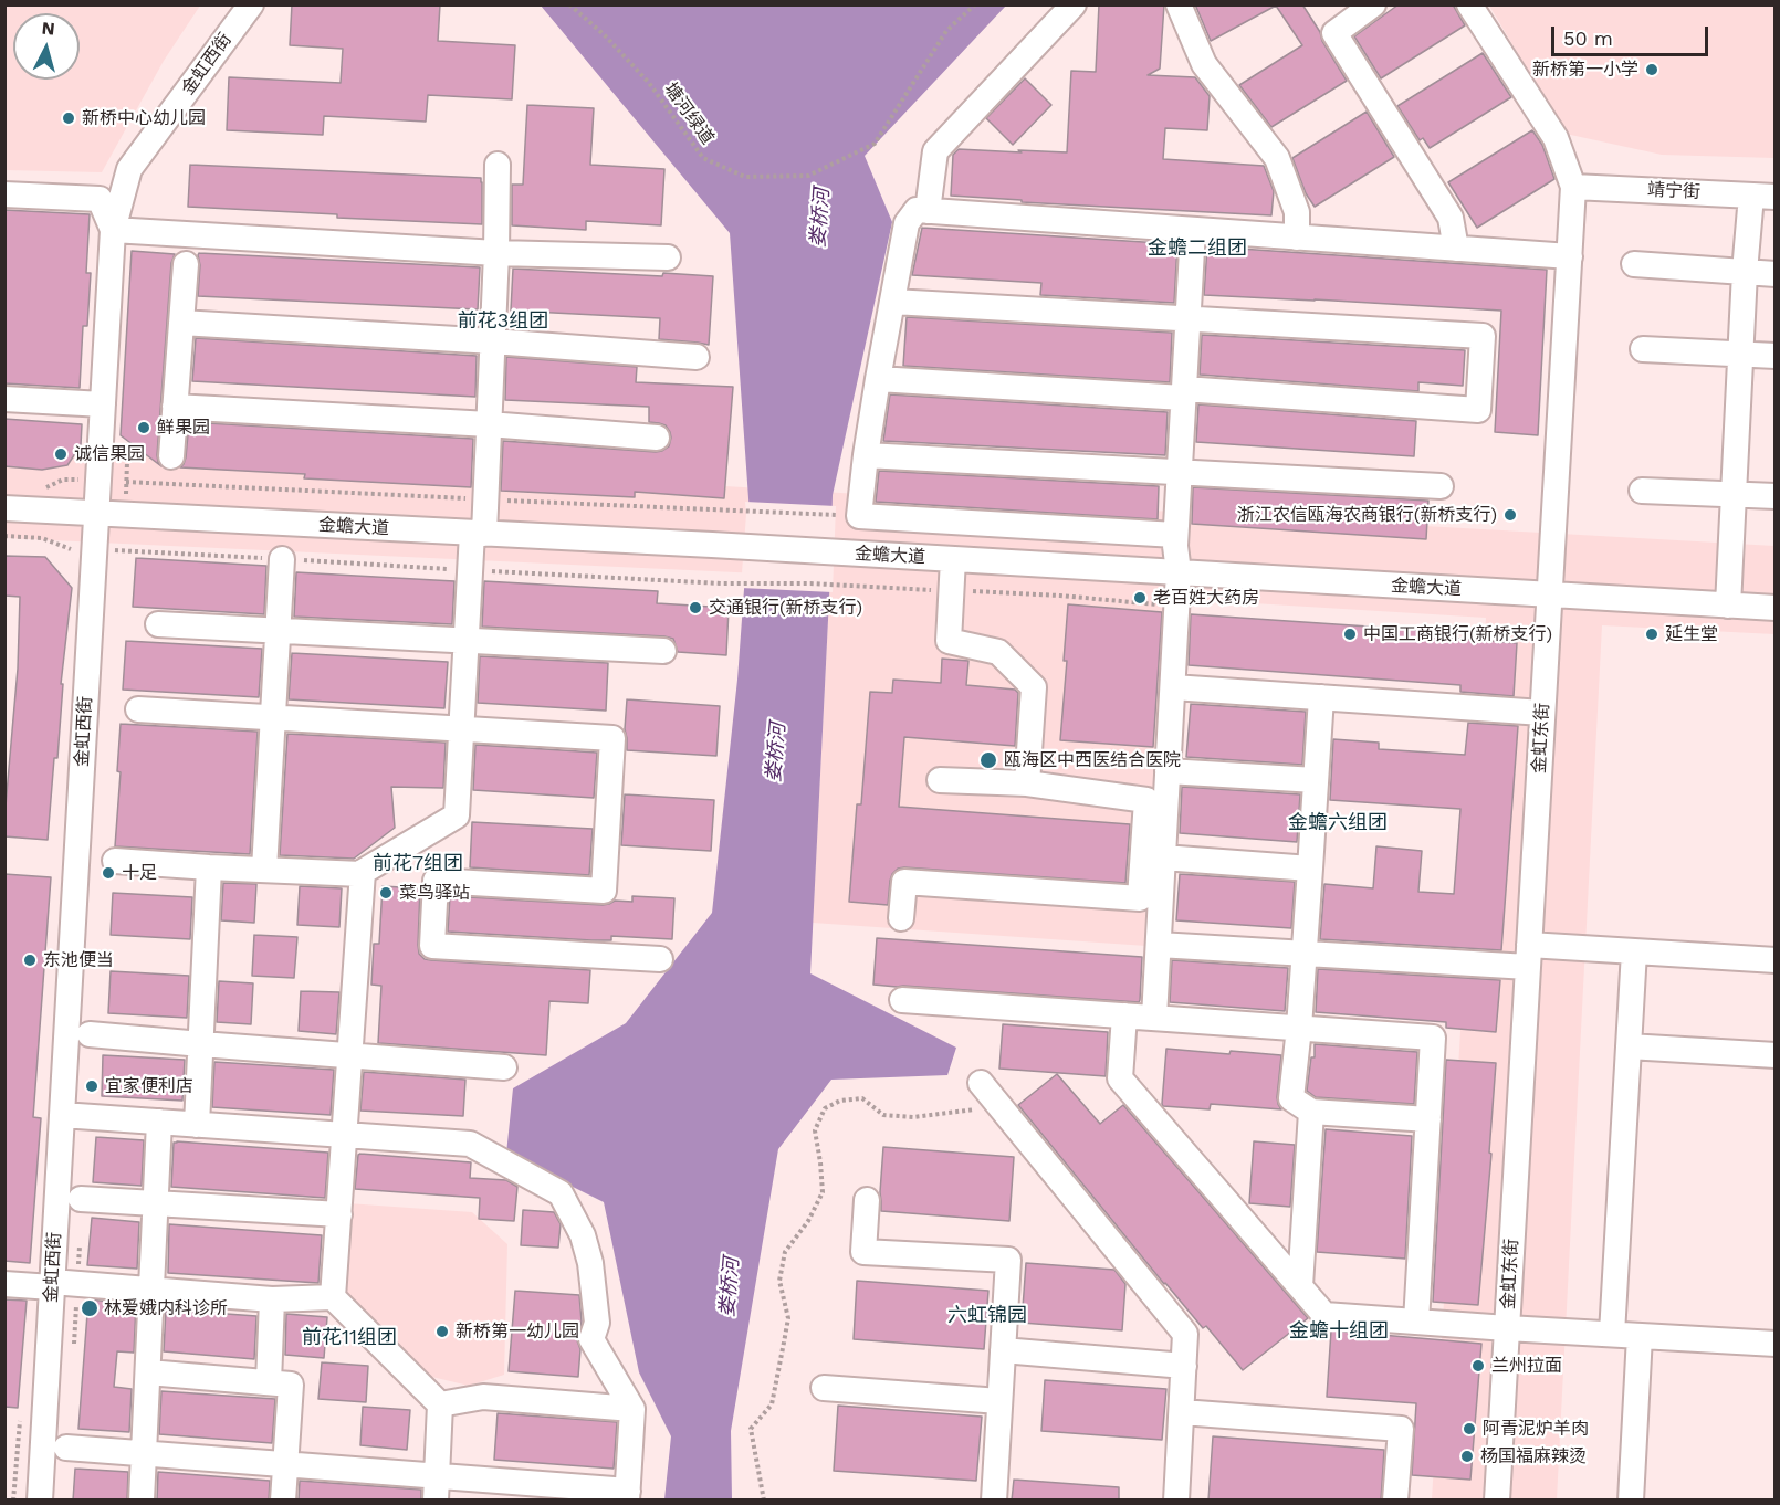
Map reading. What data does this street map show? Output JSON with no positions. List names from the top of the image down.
{
  "streets": {
    "street": [
      "金虹西街",
      "靖宁街",
      "金蟾大道",
      "金虹东街"
    ],
    "path": ["塘河绿道"]
  },
  "crossings": [
    ["金虹西街", "金蟾大道"],
    ["靖宁街", "金虹东街"],
    ["金蟾大道", "金虹东街"]
  ],
  "districts": [
    "金蟾二组团",
    "前花3组团",
    "金蟾六组团",
    "前花7组团",
    "六虹锦园",
    "金蟾十组团",
    "前花11组团"
  ],
  "water": ["娄桥河"],
  "places": [
    "新桥第一小学",
    "新桥中心幼儿园",
    "鲜果园",
    "诚信果园",
    "浙江农信瓯海农商银行(新桥支行)",
    "老百姓大药房",
    "交通银行(新桥支行)",
    "中国工商银行(新桥支行)",
    "延生堂",
    "瓯海区中西医结合医院",
    "十足",
    "菜鸟驿站",
    "东池便当",
    "宜家便利店",
    "林爱娥内科诊所",
    "新桥第一幼儿园",
    "兰州拉面",
    "阿青泥炉羊肉",
    "杨国福麻辣烫"
  ],
  "scale_bar": "50 m",
  "north": "top"
}
